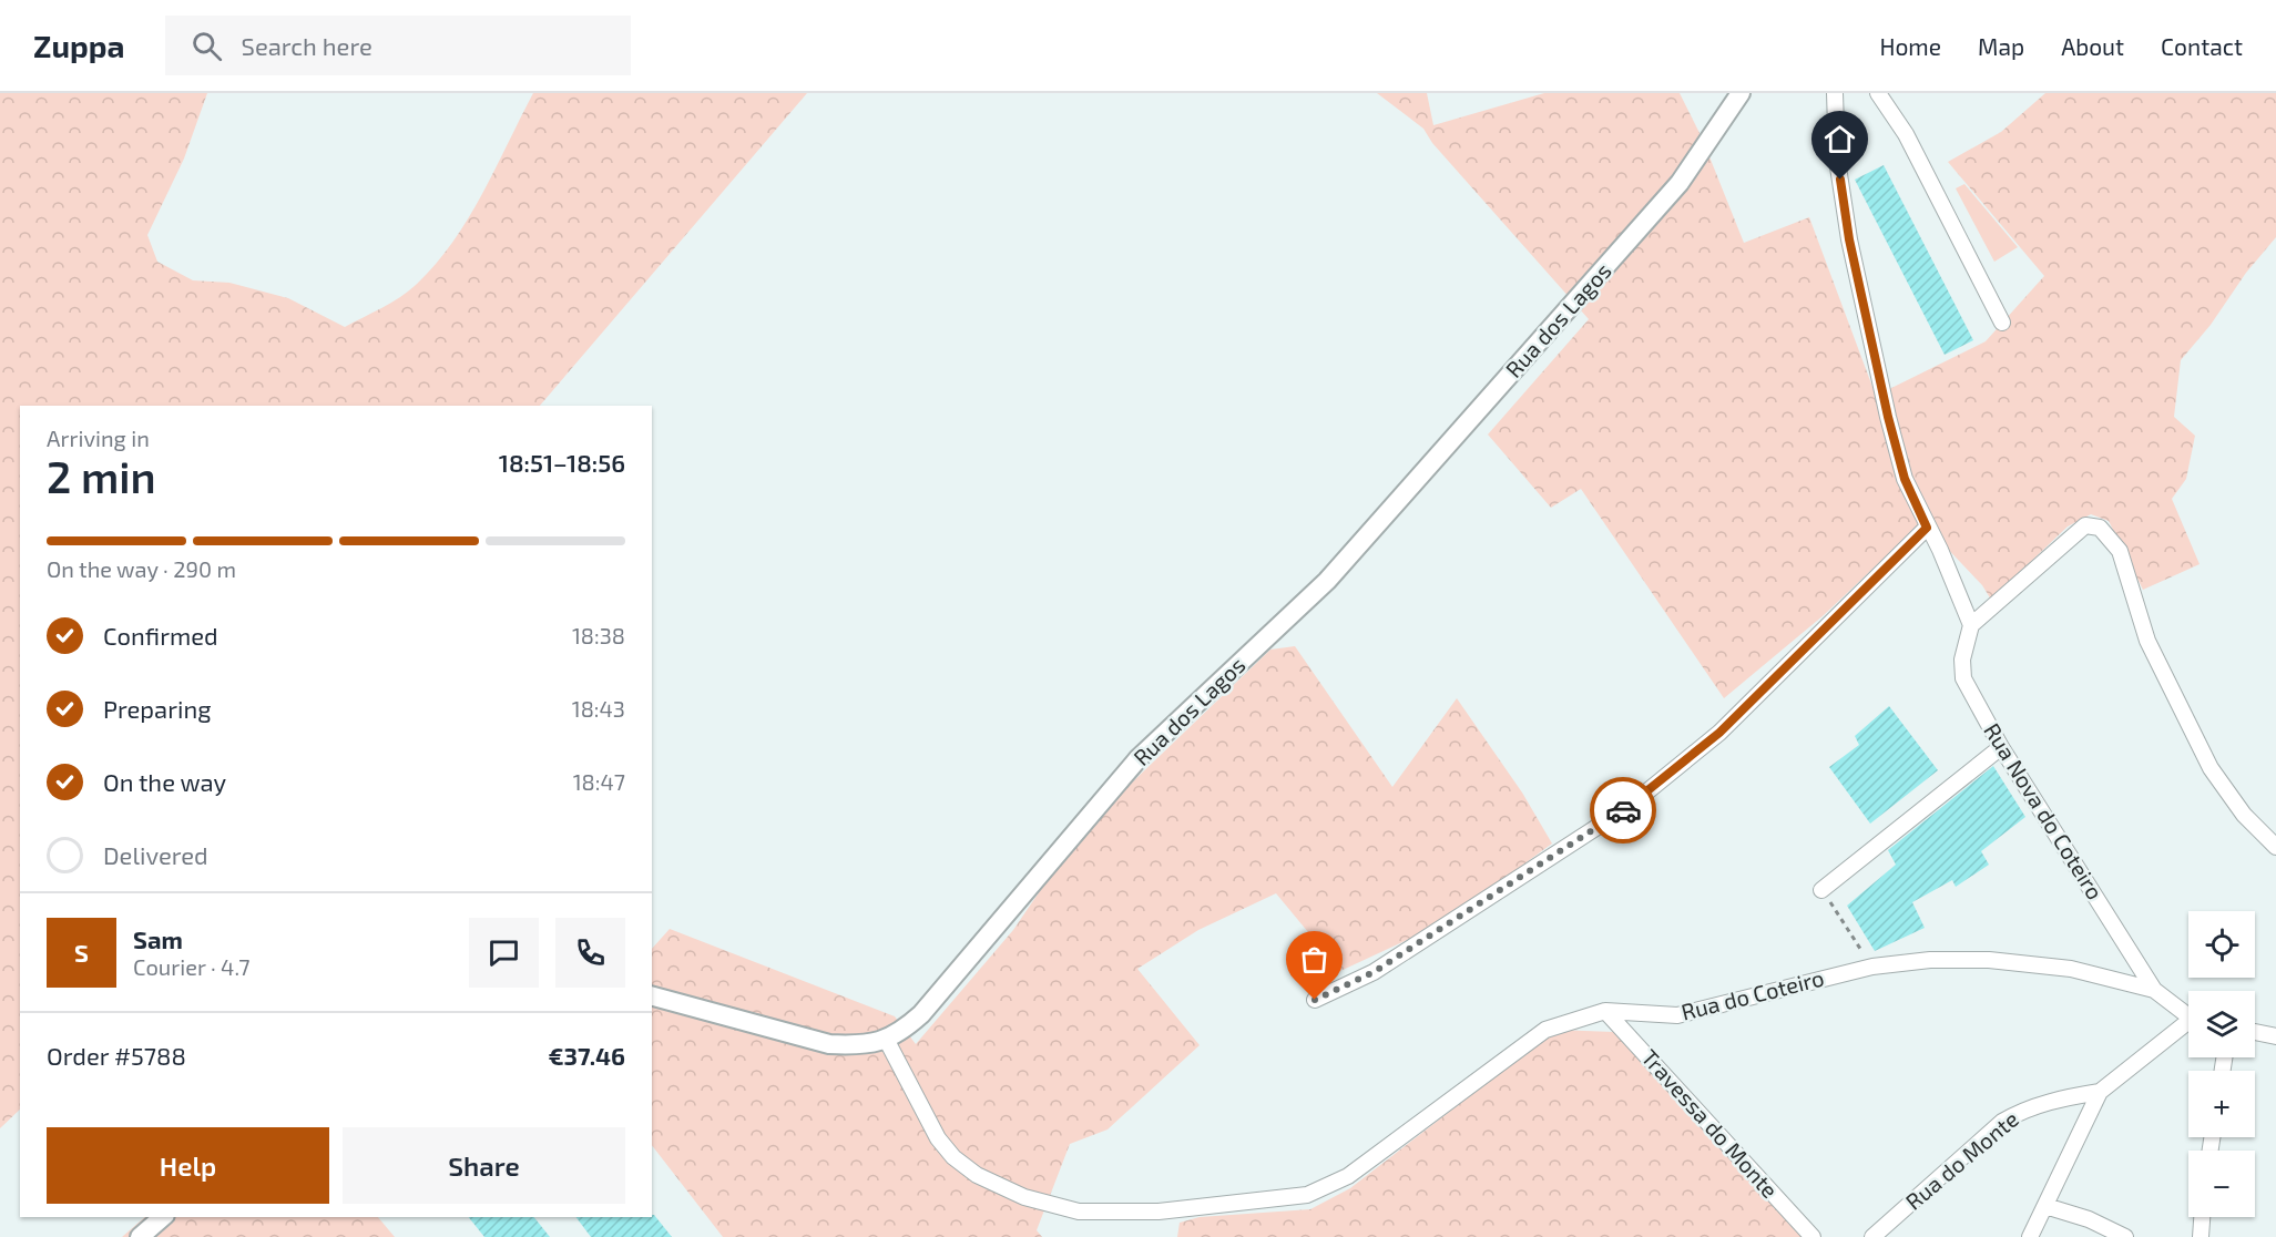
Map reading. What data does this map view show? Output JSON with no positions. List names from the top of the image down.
{
  "streets": {
    "street": [
      "Rua dos Lagos",
      "Rua Nova do Coteiro",
      "Rua do Coteiro",
      "Travessa do Monte",
      "Rua do Monte"
    ]
  },
  "crossings": [
    ["Rua dos Lagos", "Rua do Coteiro"],
    ["Rua Nova do Coteiro", "Rua do Coteiro"],
    ["Rua do Coteiro", "Travessa do Monte"]
  ],
  "page": {
    "header": "Zuppa",
    "search": "Search here",
    "nav": [
      "Home",
      "Map",
      "About",
      "Contact"
    ],
    "heading": ["2 min", "Arriving in", "18:51–18:56"],
    "panel": [
      "Sam",
      "Courier · 4.7",
      "Order #5788",
      "€37.46"
    ],
    "bar": "On the way · 290 m",
    "list": [
      ["Confirmed", "18:38"],
      ["Preparing", "18:43"],
      ["On the way", "18:47"],
      "Delivered"
    ],
    "map_buttons": ["+", "−"],
    "round": "S",
    "buttons": ["Help", "Share"]
  }
}
